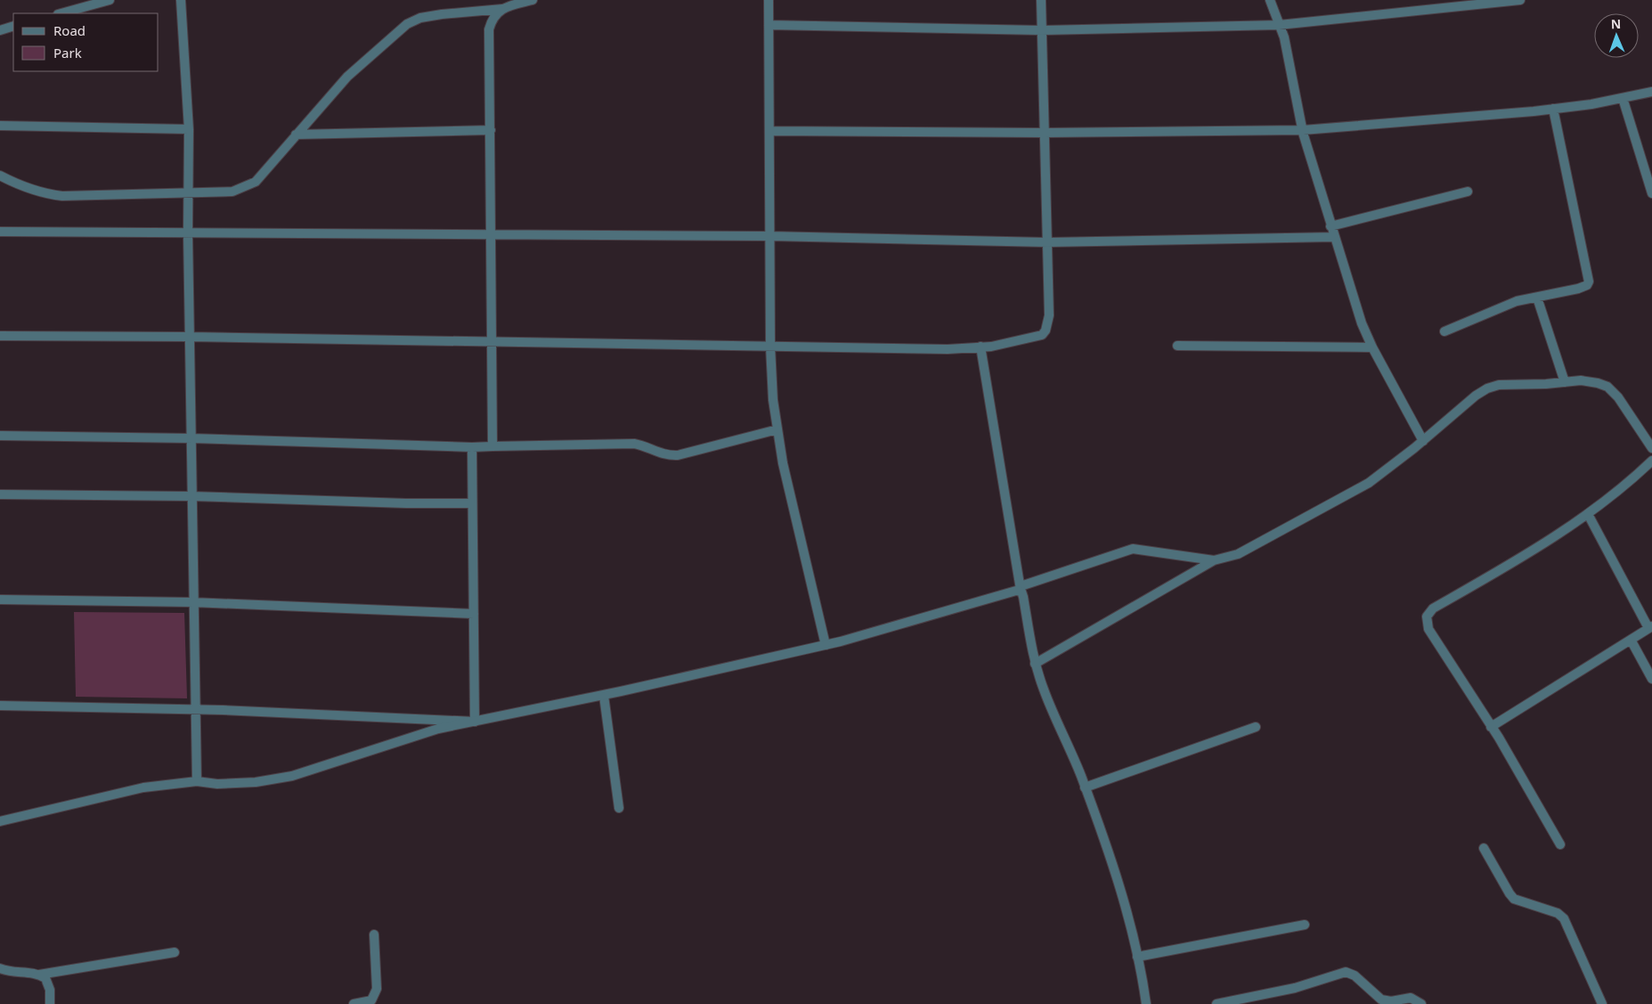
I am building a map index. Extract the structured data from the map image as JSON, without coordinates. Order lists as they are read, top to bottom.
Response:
{
  "legend": ["Road", "Park"],
  "north": "top"
}
